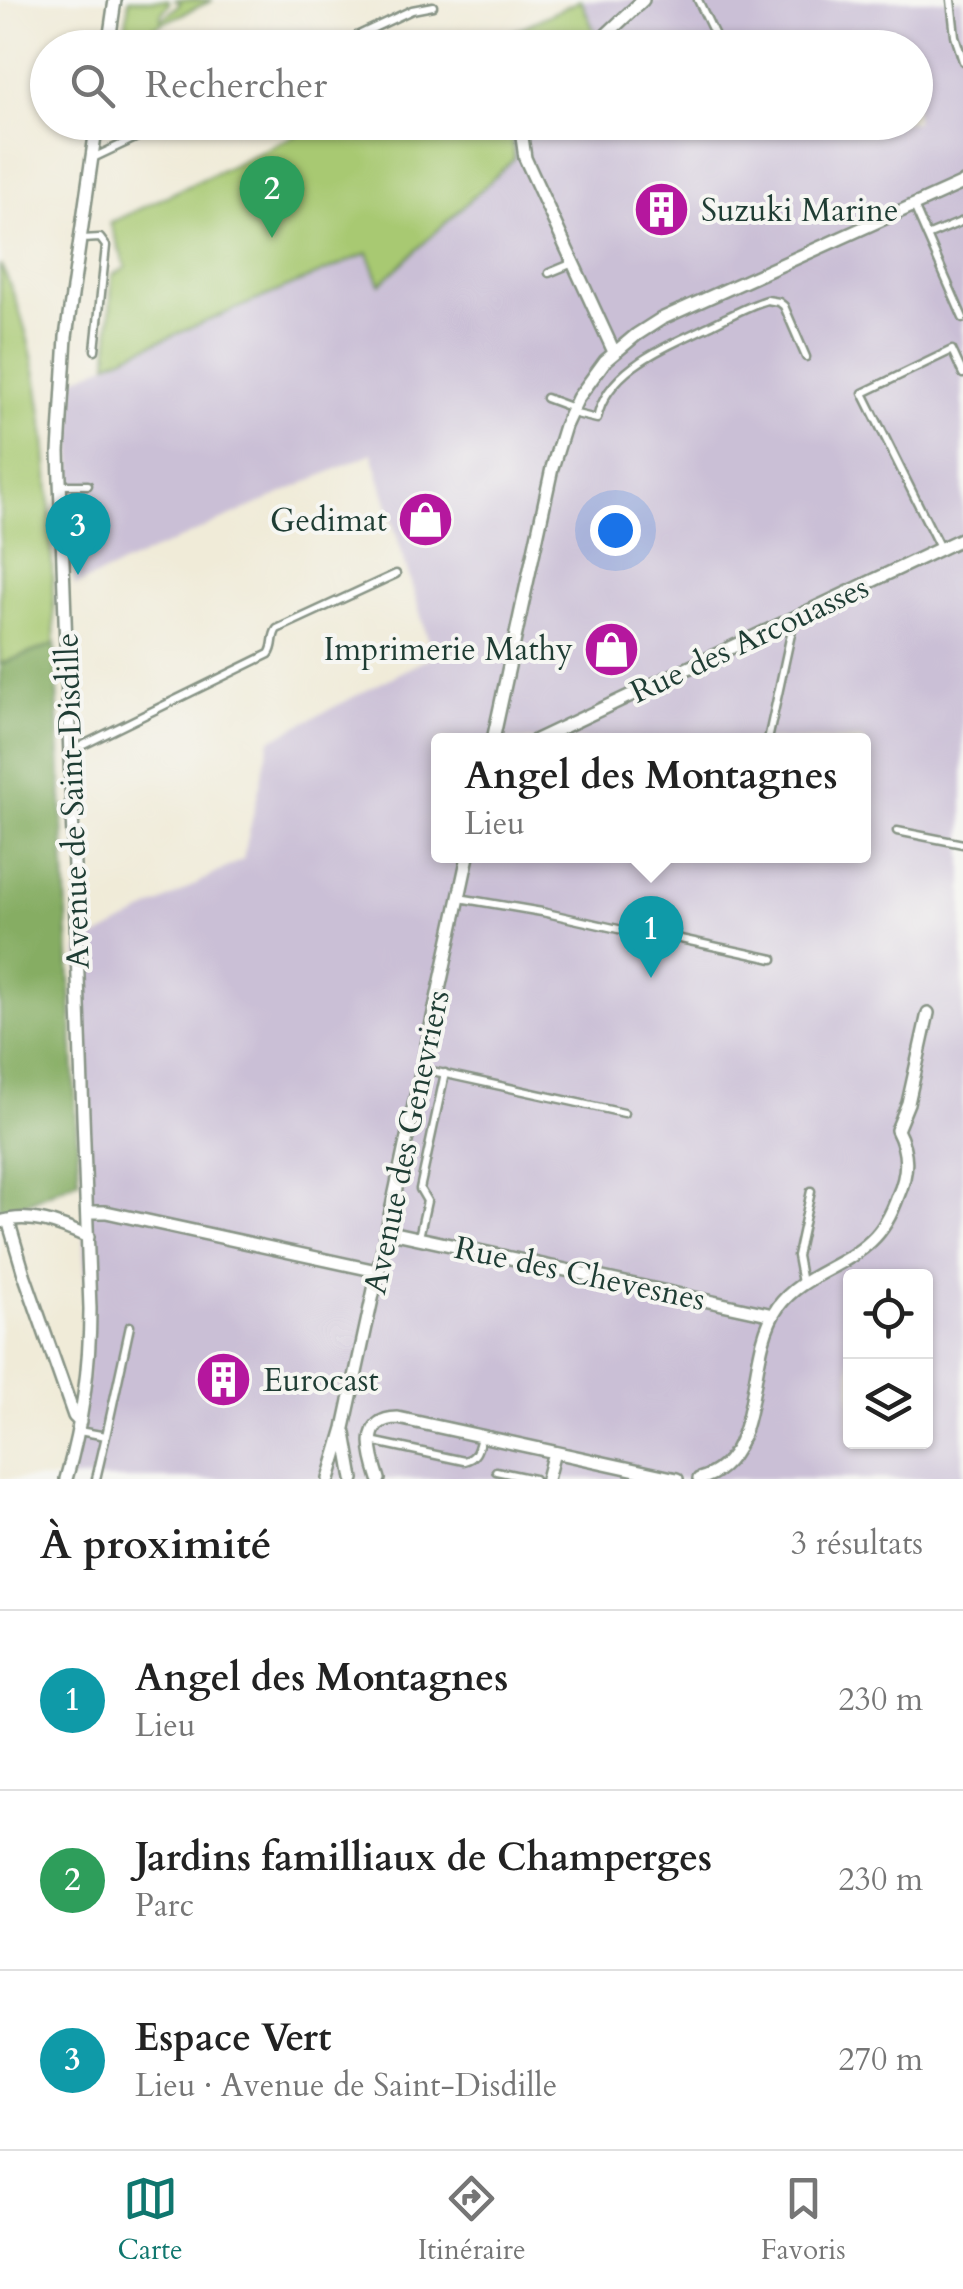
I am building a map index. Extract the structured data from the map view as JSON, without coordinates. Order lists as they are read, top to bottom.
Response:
{
  "streets": {
    "street": [
      "Rue des Arcouasses",
      "Avenue de Saint-Disdille",
      "Avenue des Genevriers",
      "Rue des Chevesnes"
    ]
  },
  "crossings": [
    ["Avenue des Genevriers", "Rue des Chevesnes"]
  ],
  "places": {
    "building": ["Suzuki Marine", "Eurocast"],
    "shop": ["Gedimat", "Imprimerie Mathy"]
  },
  "page": {
    "search": "Rechercher",
    "pins": ["2", "3", "1"],
    "popup": ["Angel des Montagnes", "Lieu"],
    "heading": ["À proximité", "3 résultats"],
    "list": [
      {
        "mark": "1",
        "name": "Angel des Montagnes",
        "note": "Lieu",
        "value": "230 m"
      },
      {
        "mark": "2",
        "name": "Jardins familliaux de Champerges",
        "note": "Parc",
        "value": "230 m"
      },
      {
        "mark": "3",
        "name": "Espace Vert",
        "note": "Lieu · Avenue de Saint-Disdille",
        "value": "270 m"
      }
    ],
    "nav": ["Carte", "Itinéraire", "Favoris"]
  }
}
